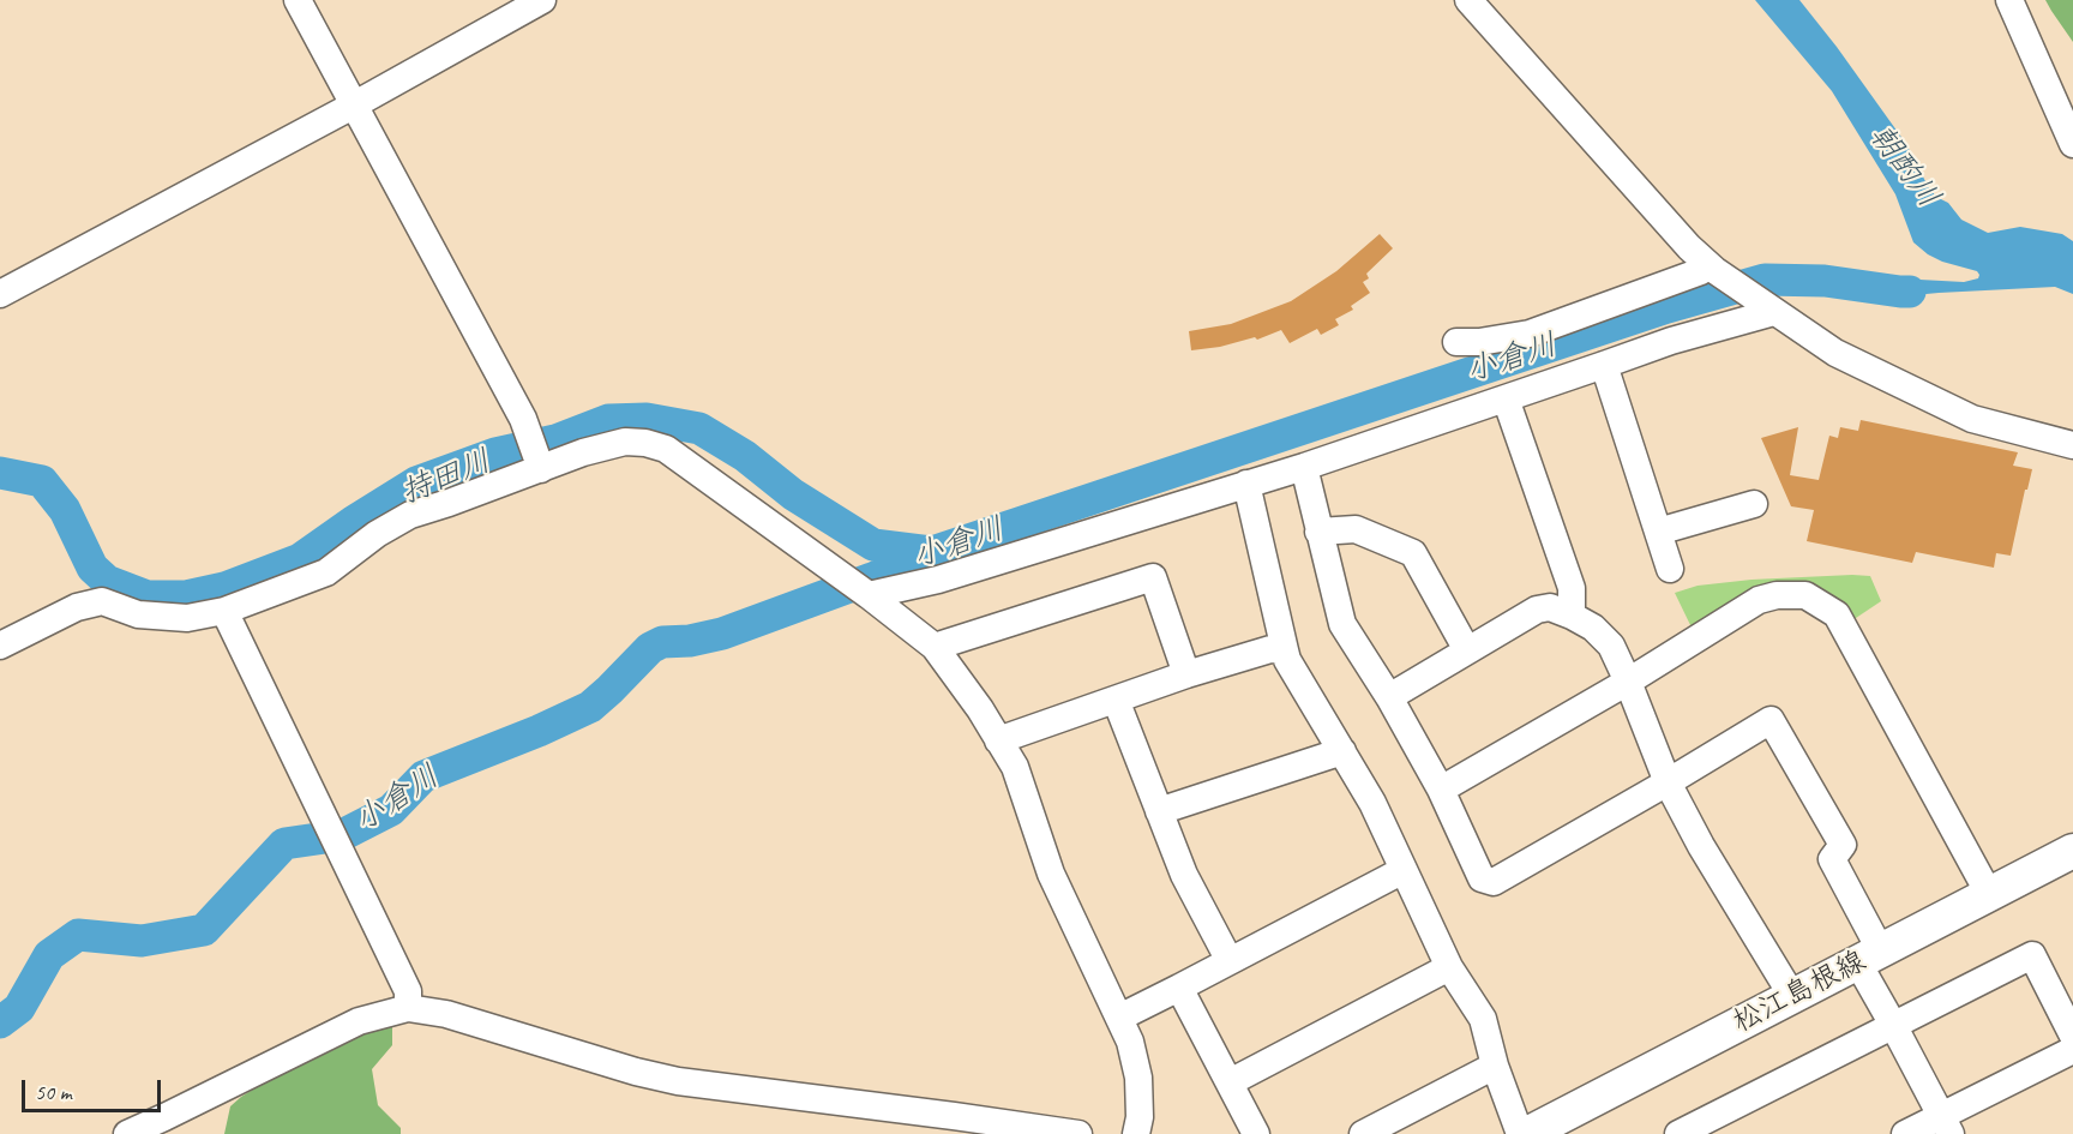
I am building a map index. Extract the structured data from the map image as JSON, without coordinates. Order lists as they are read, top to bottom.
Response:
{
  "streets": {
    "main road": ["松江島根線"]
  },
  "water": ["朝酌川", "小倉川", "持田川"],
  "scale_bar": "50 m"
}
